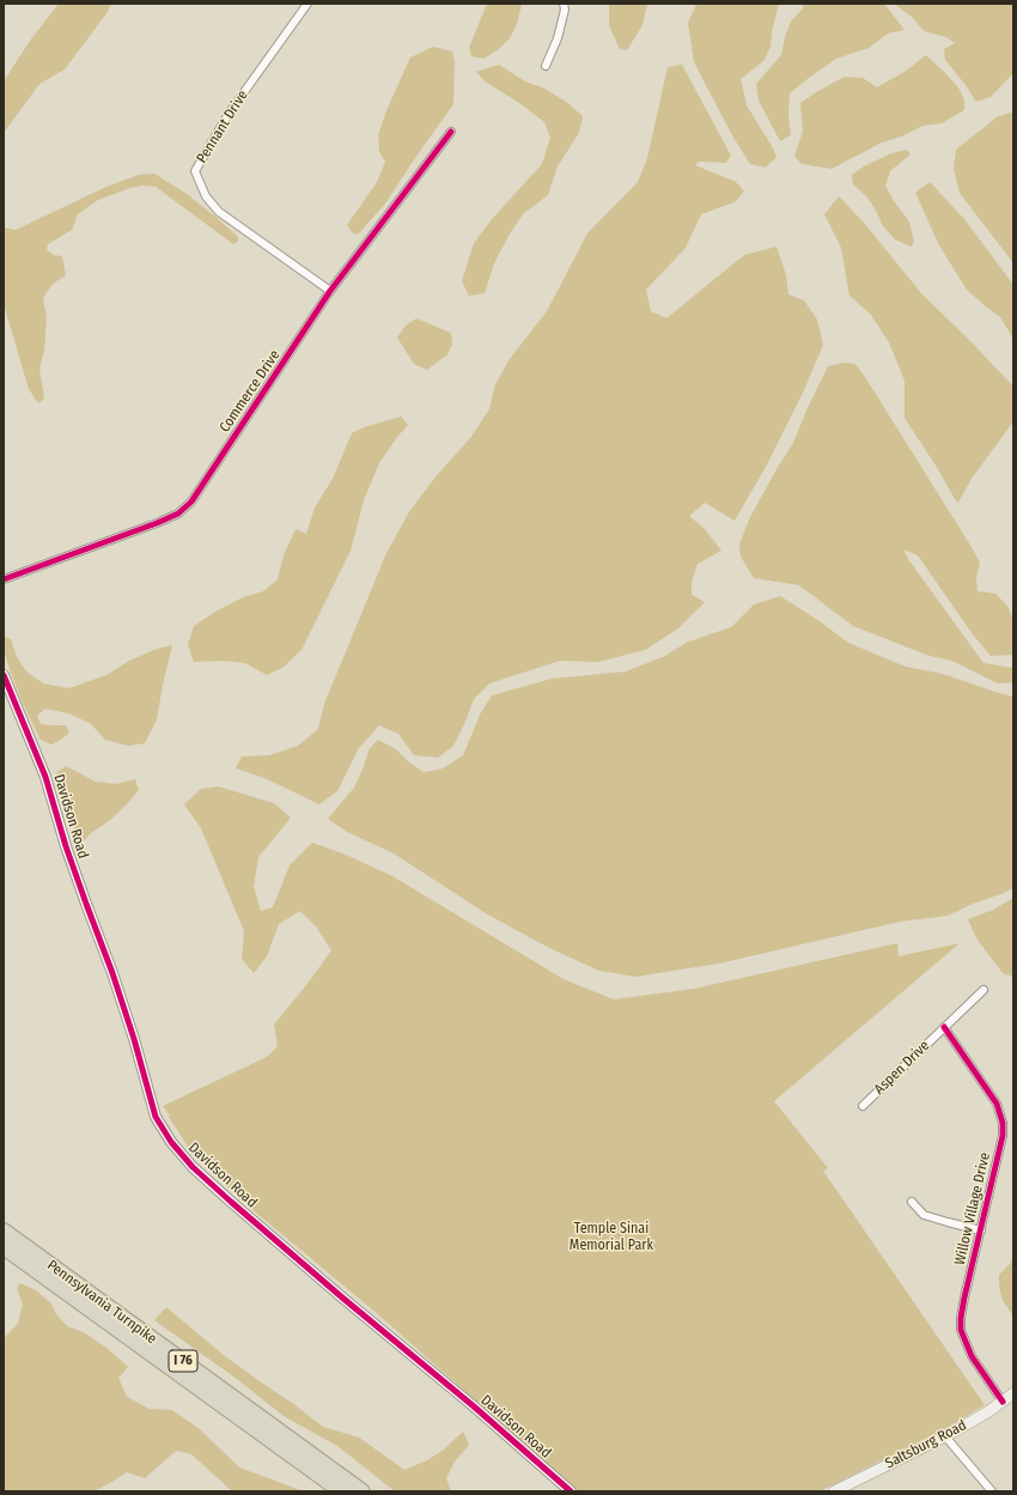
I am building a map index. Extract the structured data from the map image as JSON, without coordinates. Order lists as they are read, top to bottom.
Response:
{
  "streets": {
    "highway": ["Pennsylvania Turnpike", "I 76"],
    "main road": ["Saltsburg Road"],
    "street": [
      "Pennant Drive",
      "Commerce Drive",
      "Davidson Road",
      "Aspen Drive",
      "Willow Village Drive"
    ]
  },
  "crossings": [
    ["Pennant Drive", "Commerce Drive"],
    ["Aspen Drive", "Willow Village Drive"],
    ["Willow Village Drive", "Saltsburg Road"]
  ],
  "parks": ["Temple Sinai Memorial Park"]
}
